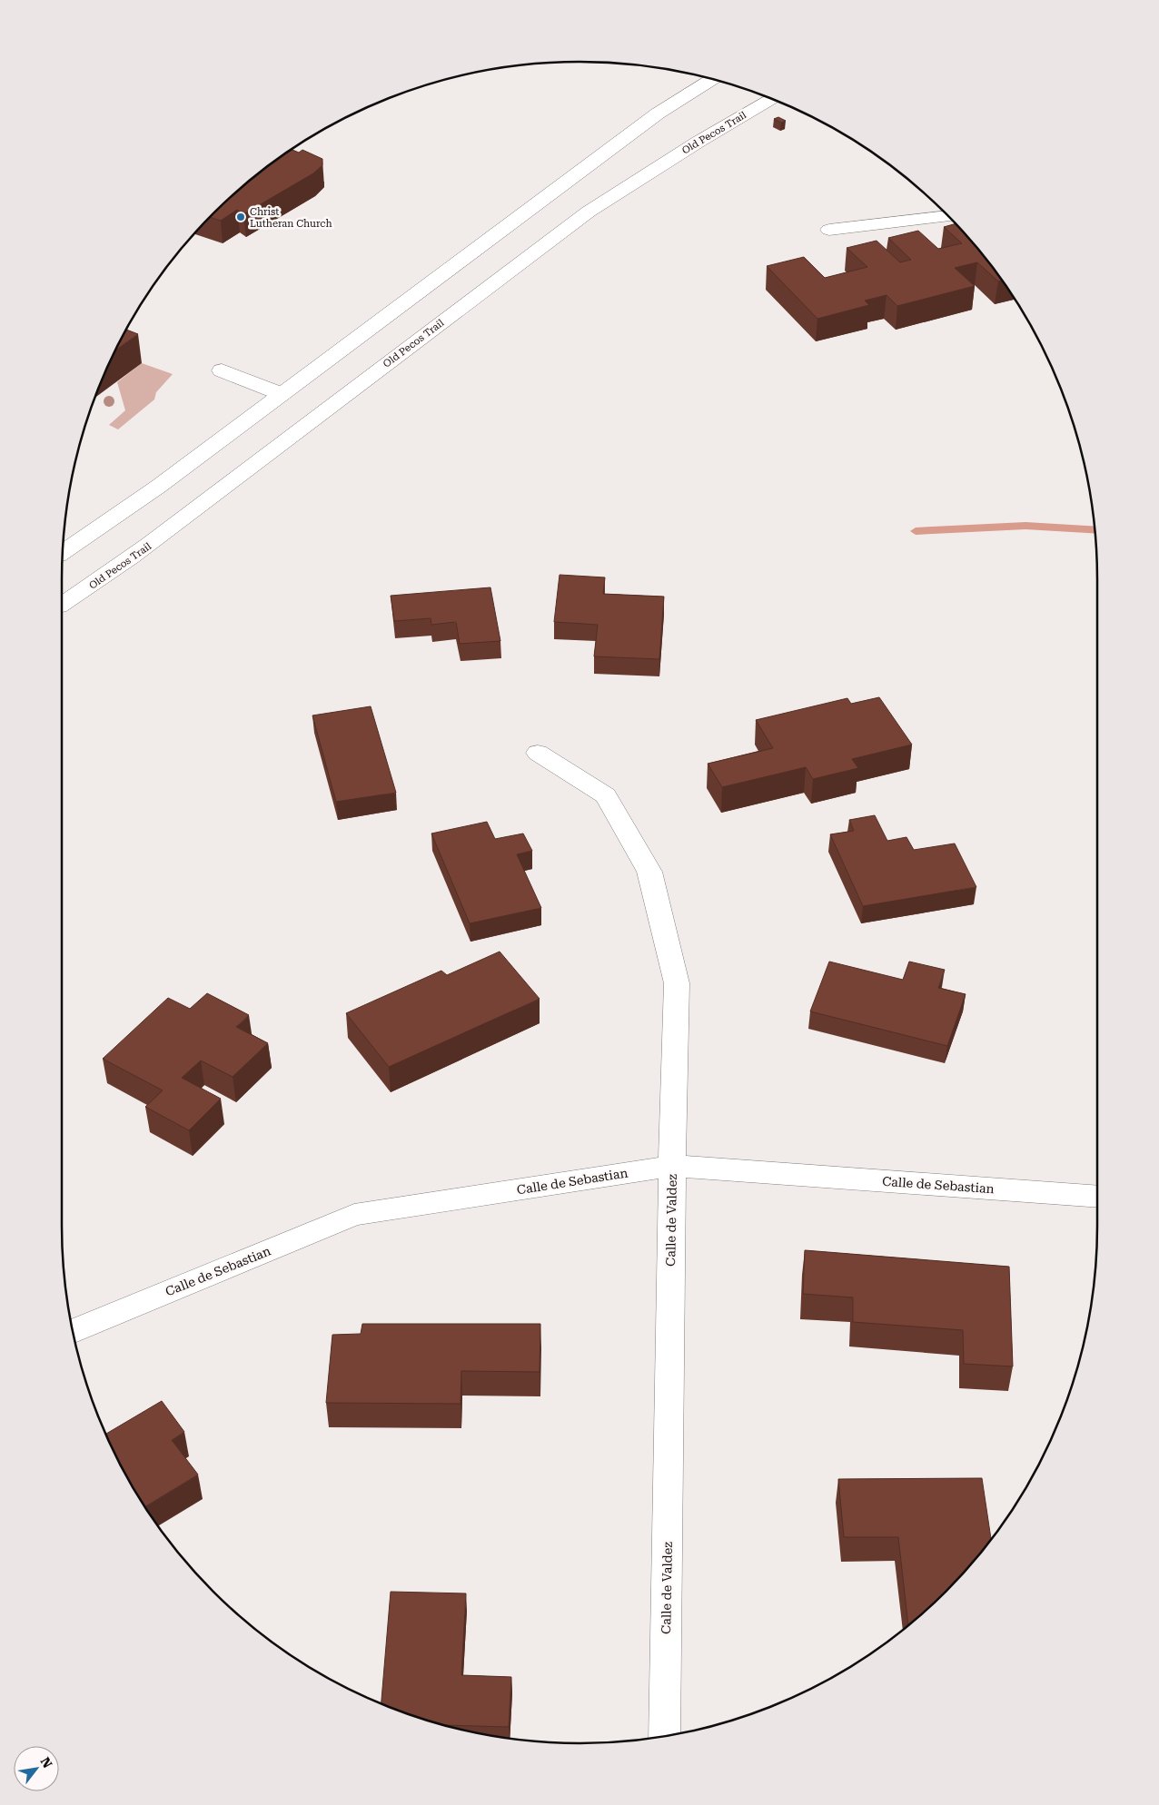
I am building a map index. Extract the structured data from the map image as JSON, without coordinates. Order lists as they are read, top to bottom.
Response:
{
  "streets": {
    "main road": ["Old Pecos Trail", "Calle de Sebastian", "Calle de Valdez"]
  },
  "crossings": [
    ["Calle de Sebastian", "Calle de Valdez"]
  ],
  "places": ["Christ Lutheran Church"],
  "north": "top right"
}
